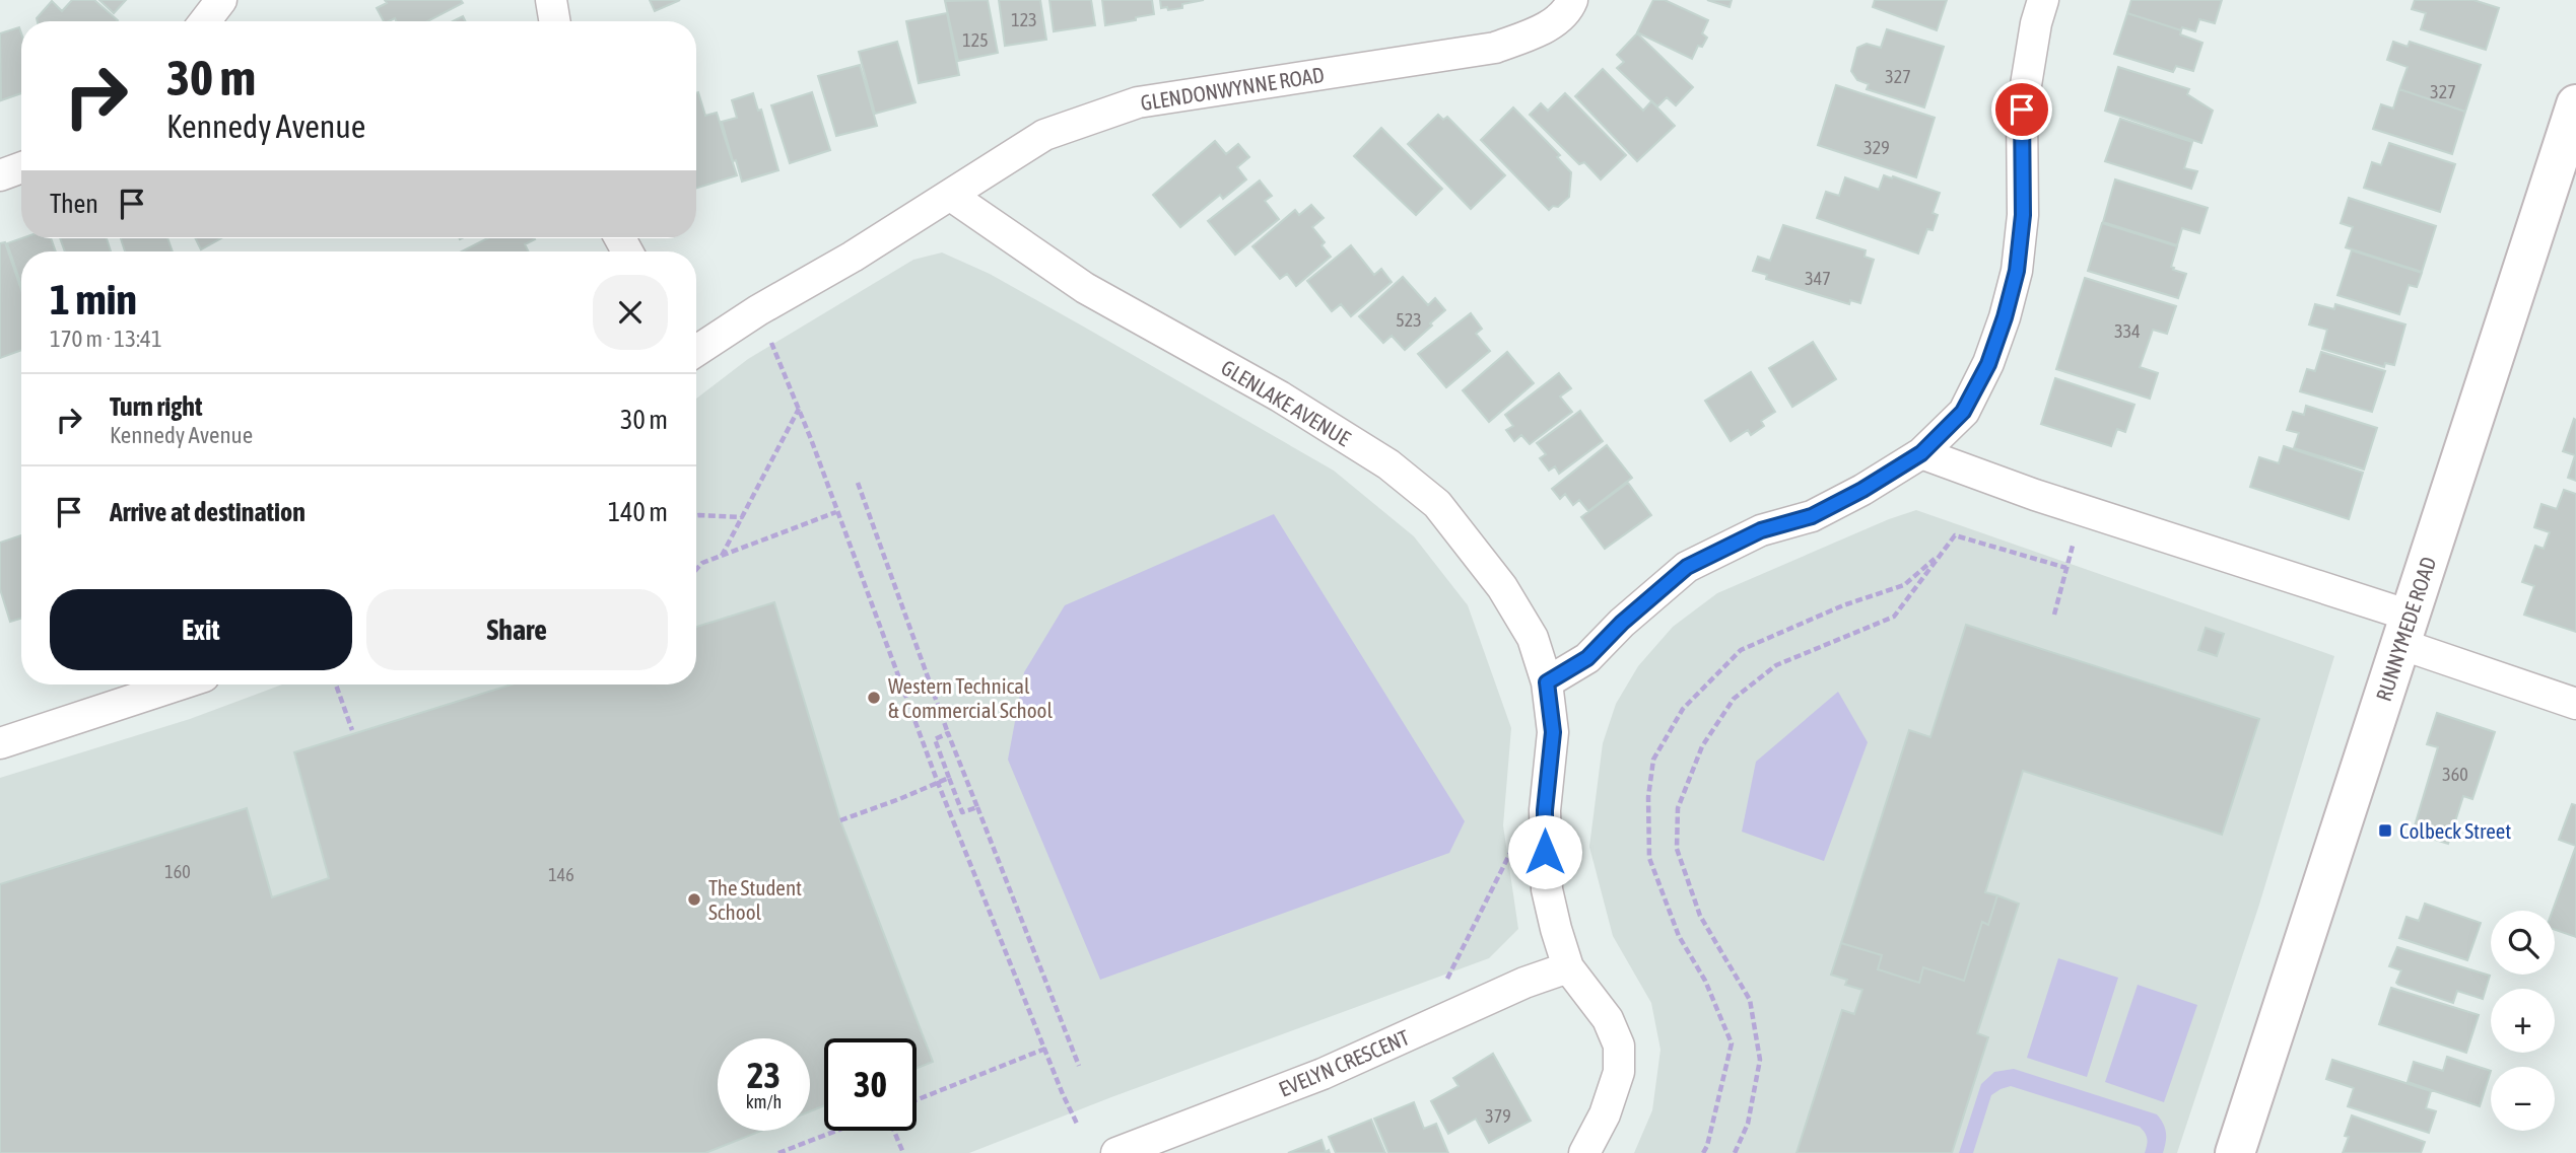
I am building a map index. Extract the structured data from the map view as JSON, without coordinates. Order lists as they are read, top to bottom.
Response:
{
  "streets": {
    "street": [
      "GLENDONWYNNE ROAD",
      "GLENLAKE AVENUE",
      "RUNNYMEDE ROAD",
      "EVELYN CRESCENT"
    ]
  },
  "crossings": [
    ["GLENDONWYNNE ROAD", "GLENLAKE AVENUE"],
    ["GLENLAKE AVENUE", "EVELYN CRESCENT"]
  ],
  "places": {
    "other": ["Western Technical & Commercial School", "The Student School"],
    "transit": ["Colbeck Street"]
  },
  "house_numbers": [
    "123",
    "125",
    "327",
    "327",
    "329",
    "347",
    "523",
    "334",
    "360",
    "160",
    "146",
    "379"
  ],
  "page": {
    "turn": ["30 m", "Kennedy Avenue"],
    "then": "Then",
    "heading": ["1 min", "170 m · 13:41"],
    "list": [
      {
        "name": "Turn right",
        "note": "Kennedy Avenue",
        "value": "30 m"
      },
      {
        "name": "Arrive at destination",
        "value": "140 m"
      }
    ],
    "buttons": ["Exit", "Share"],
    "map_buttons": ["+", "−"],
    "speed": "23 km/h",
    "limit": "30"
  }
}
